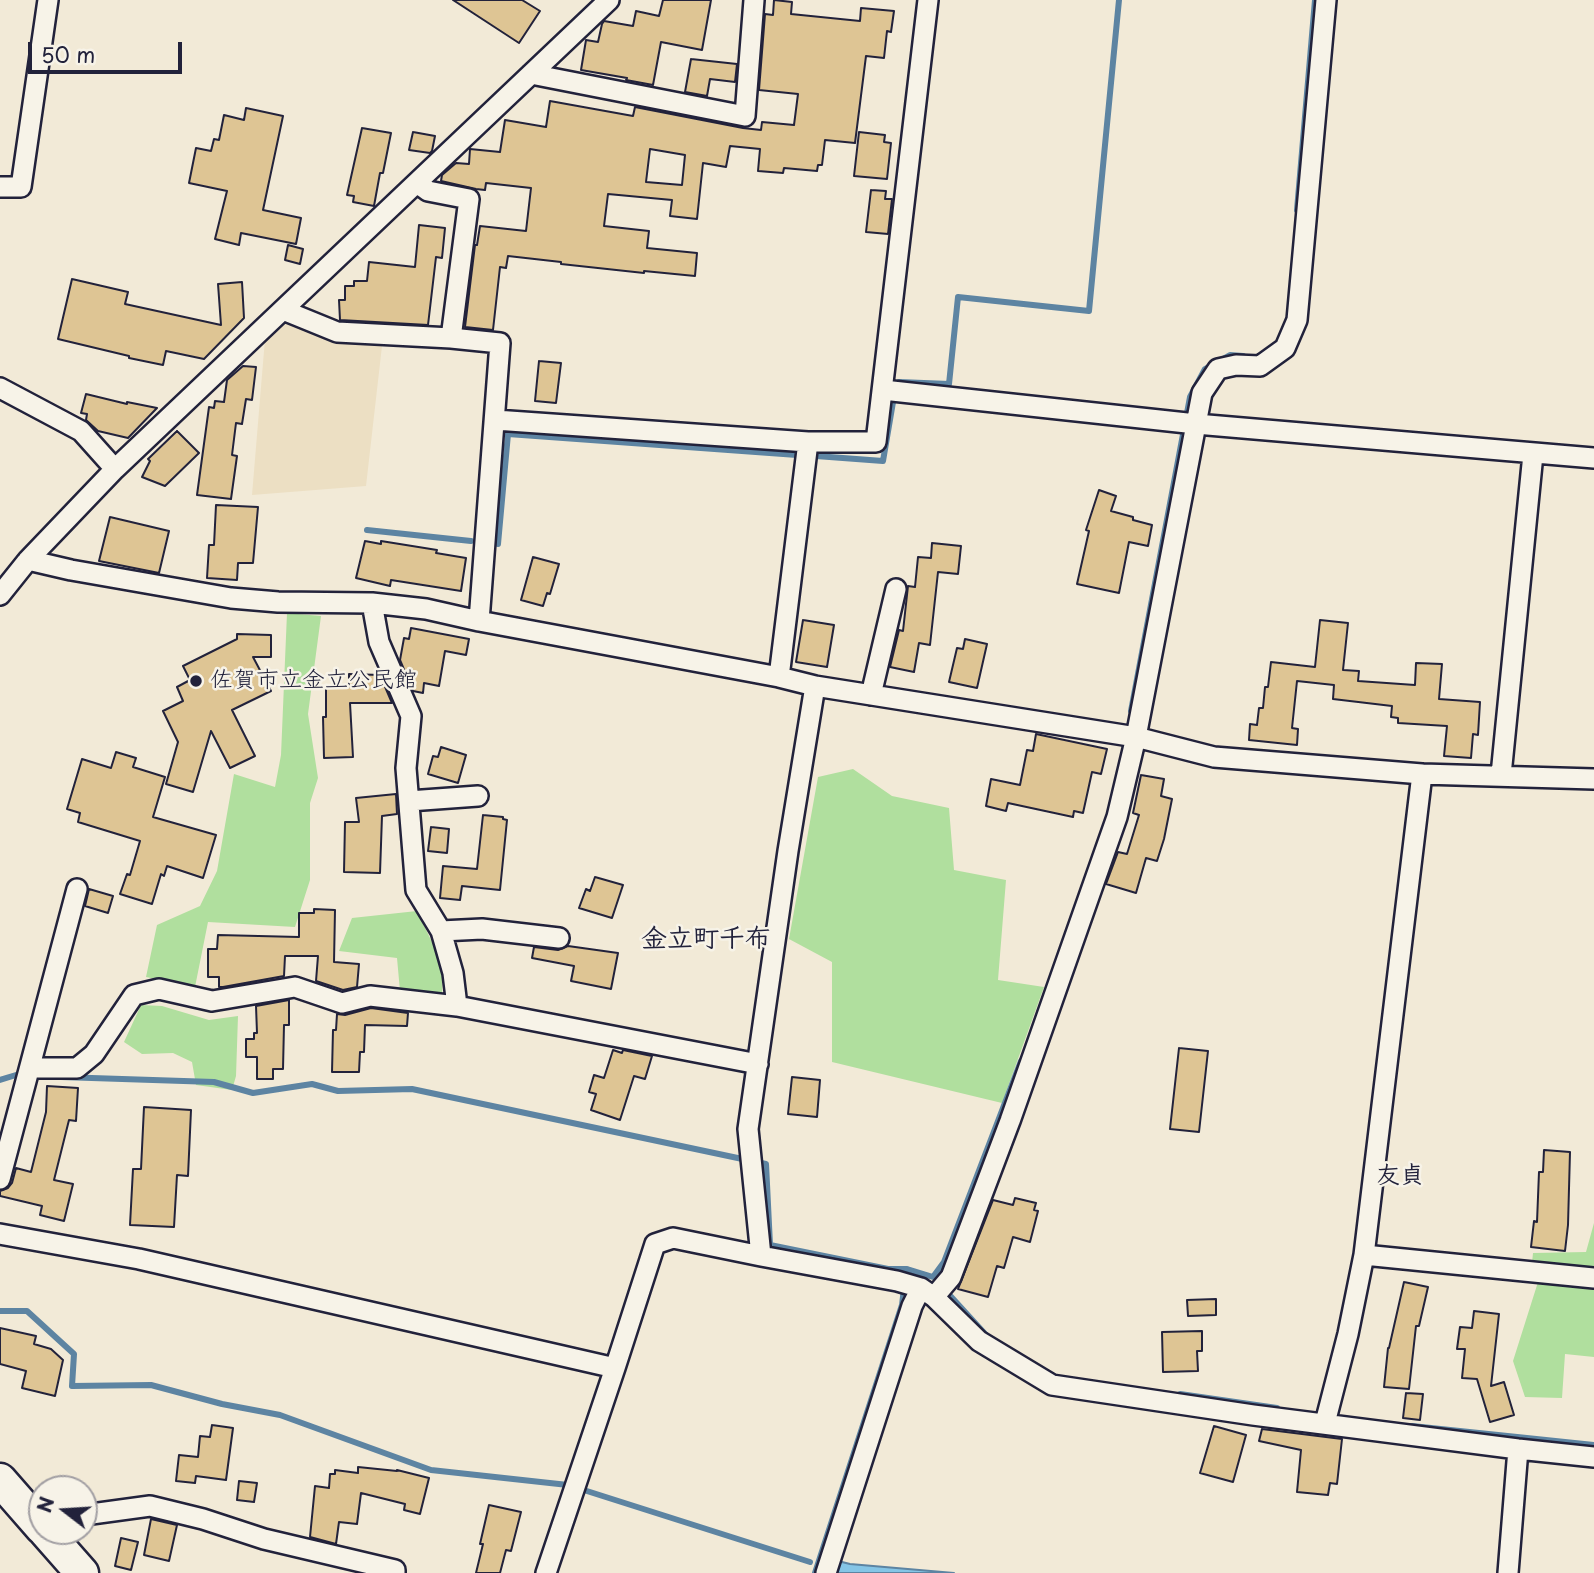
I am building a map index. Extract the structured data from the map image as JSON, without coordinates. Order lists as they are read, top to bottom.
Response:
{
  "districts": ["金立町千布", "友貞"],
  "places": ["佐賀市立金立公民館"],
  "scale_bar": "50 m",
  "north": "left"
}
